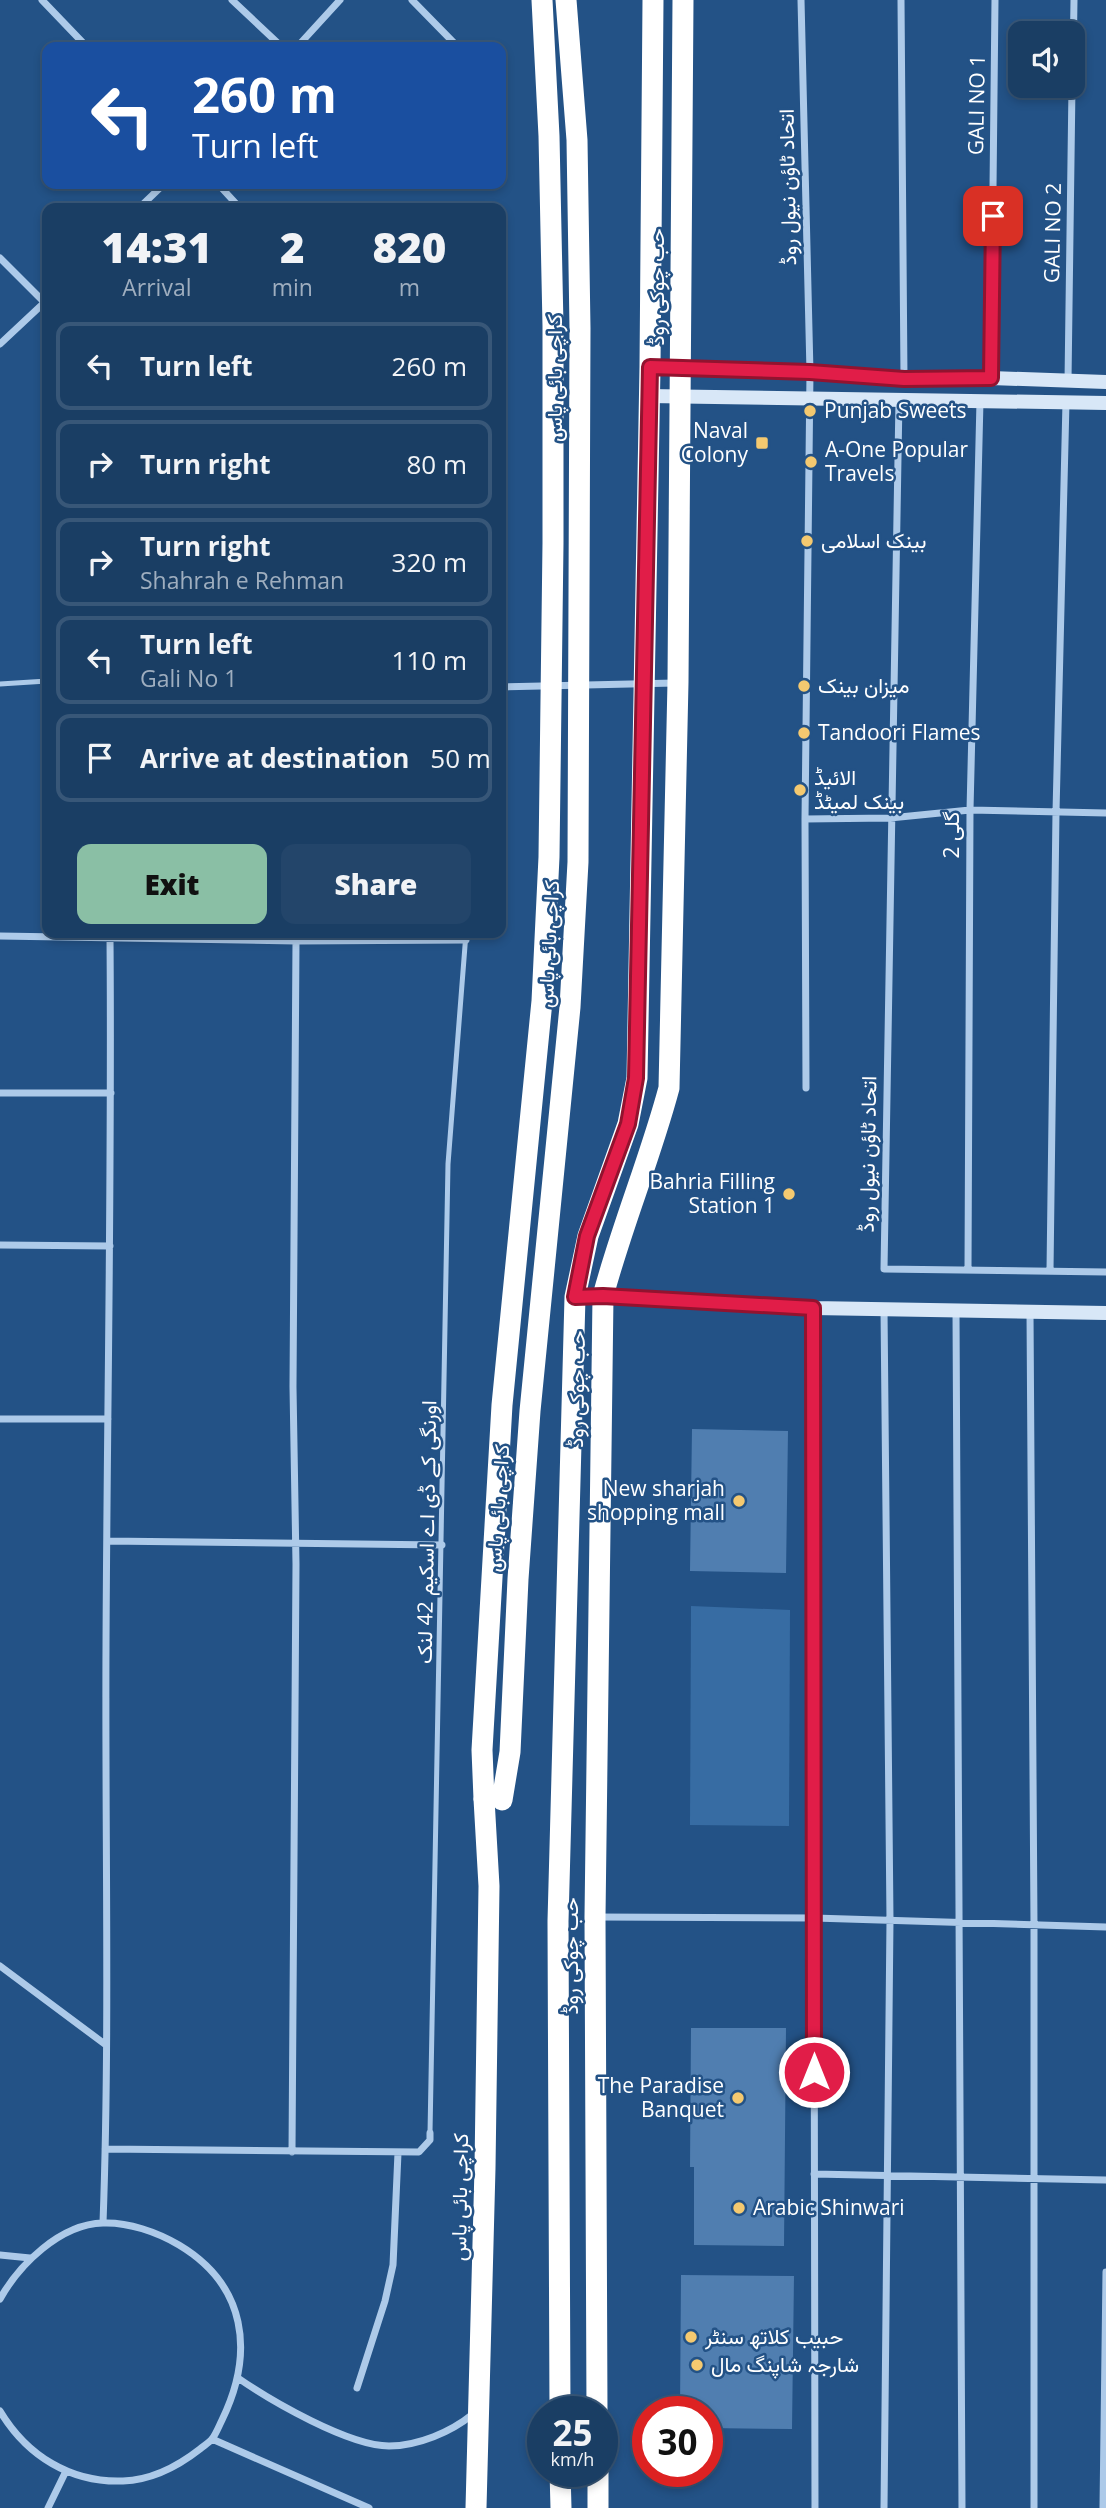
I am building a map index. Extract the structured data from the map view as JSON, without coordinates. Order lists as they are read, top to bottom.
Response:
{
  "streets": {
    "highway": ["حب چوکی روڈ", "کراچی بائی پاس"],
    "street": [
      "GALI NO 1",
      "اتحاد ٹاؤن نیول روڈ",
      "GALI NO 2",
      "گلی 2"
    ],
    "lane": ["اورنگی کے ڈی اے اسکیم 42 لنک"]
  },
  "crossings": [
    ["اتحاد ٹاؤن نیول روڈ", "گلی 2"]
  ],
  "places": {
    "other": [
      "Punjab Sweets",
      "A-One Popular Travels",
      "بینک اسلامی",
      "میزان بینک",
      "Tandoori Flames",
      "الائیڈ بینک لمیٹڈ",
      "Bahria Filling Station 1",
      "New sharjah shopping mall",
      "The Paradise Banquet",
      "Arabic Shinwari",
      "حبیب کلاتھ سنٹر",
      "شارجہ شاپنگ مال"
    ],
    "transit": ["Naval Colony"]
  },
  "page": {
    "turn": ["260 m", "Turn left"],
    "eta": [
      "14:31",
      "Arrival",
      "2",
      "min",
      "820",
      "m"
    ],
    "list": [
      {
        "name": "Turn left",
        "value": "260 m"
      },
      {
        "name": "Turn right",
        "value": "80 m"
      },
      {
        "name": "Turn right",
        "note": "Shahrah e Rehman",
        "value": "320 m"
      },
      {
        "name": "Turn left",
        "note": "Gali No 1",
        "value": "110 m"
      },
      {
        "name": "Arrive at destination",
        "value": "50 m"
      }
    ],
    "buttons": ["Exit", "Share"],
    "speed": "25 km/h",
    "limit": "30"
  }
}
